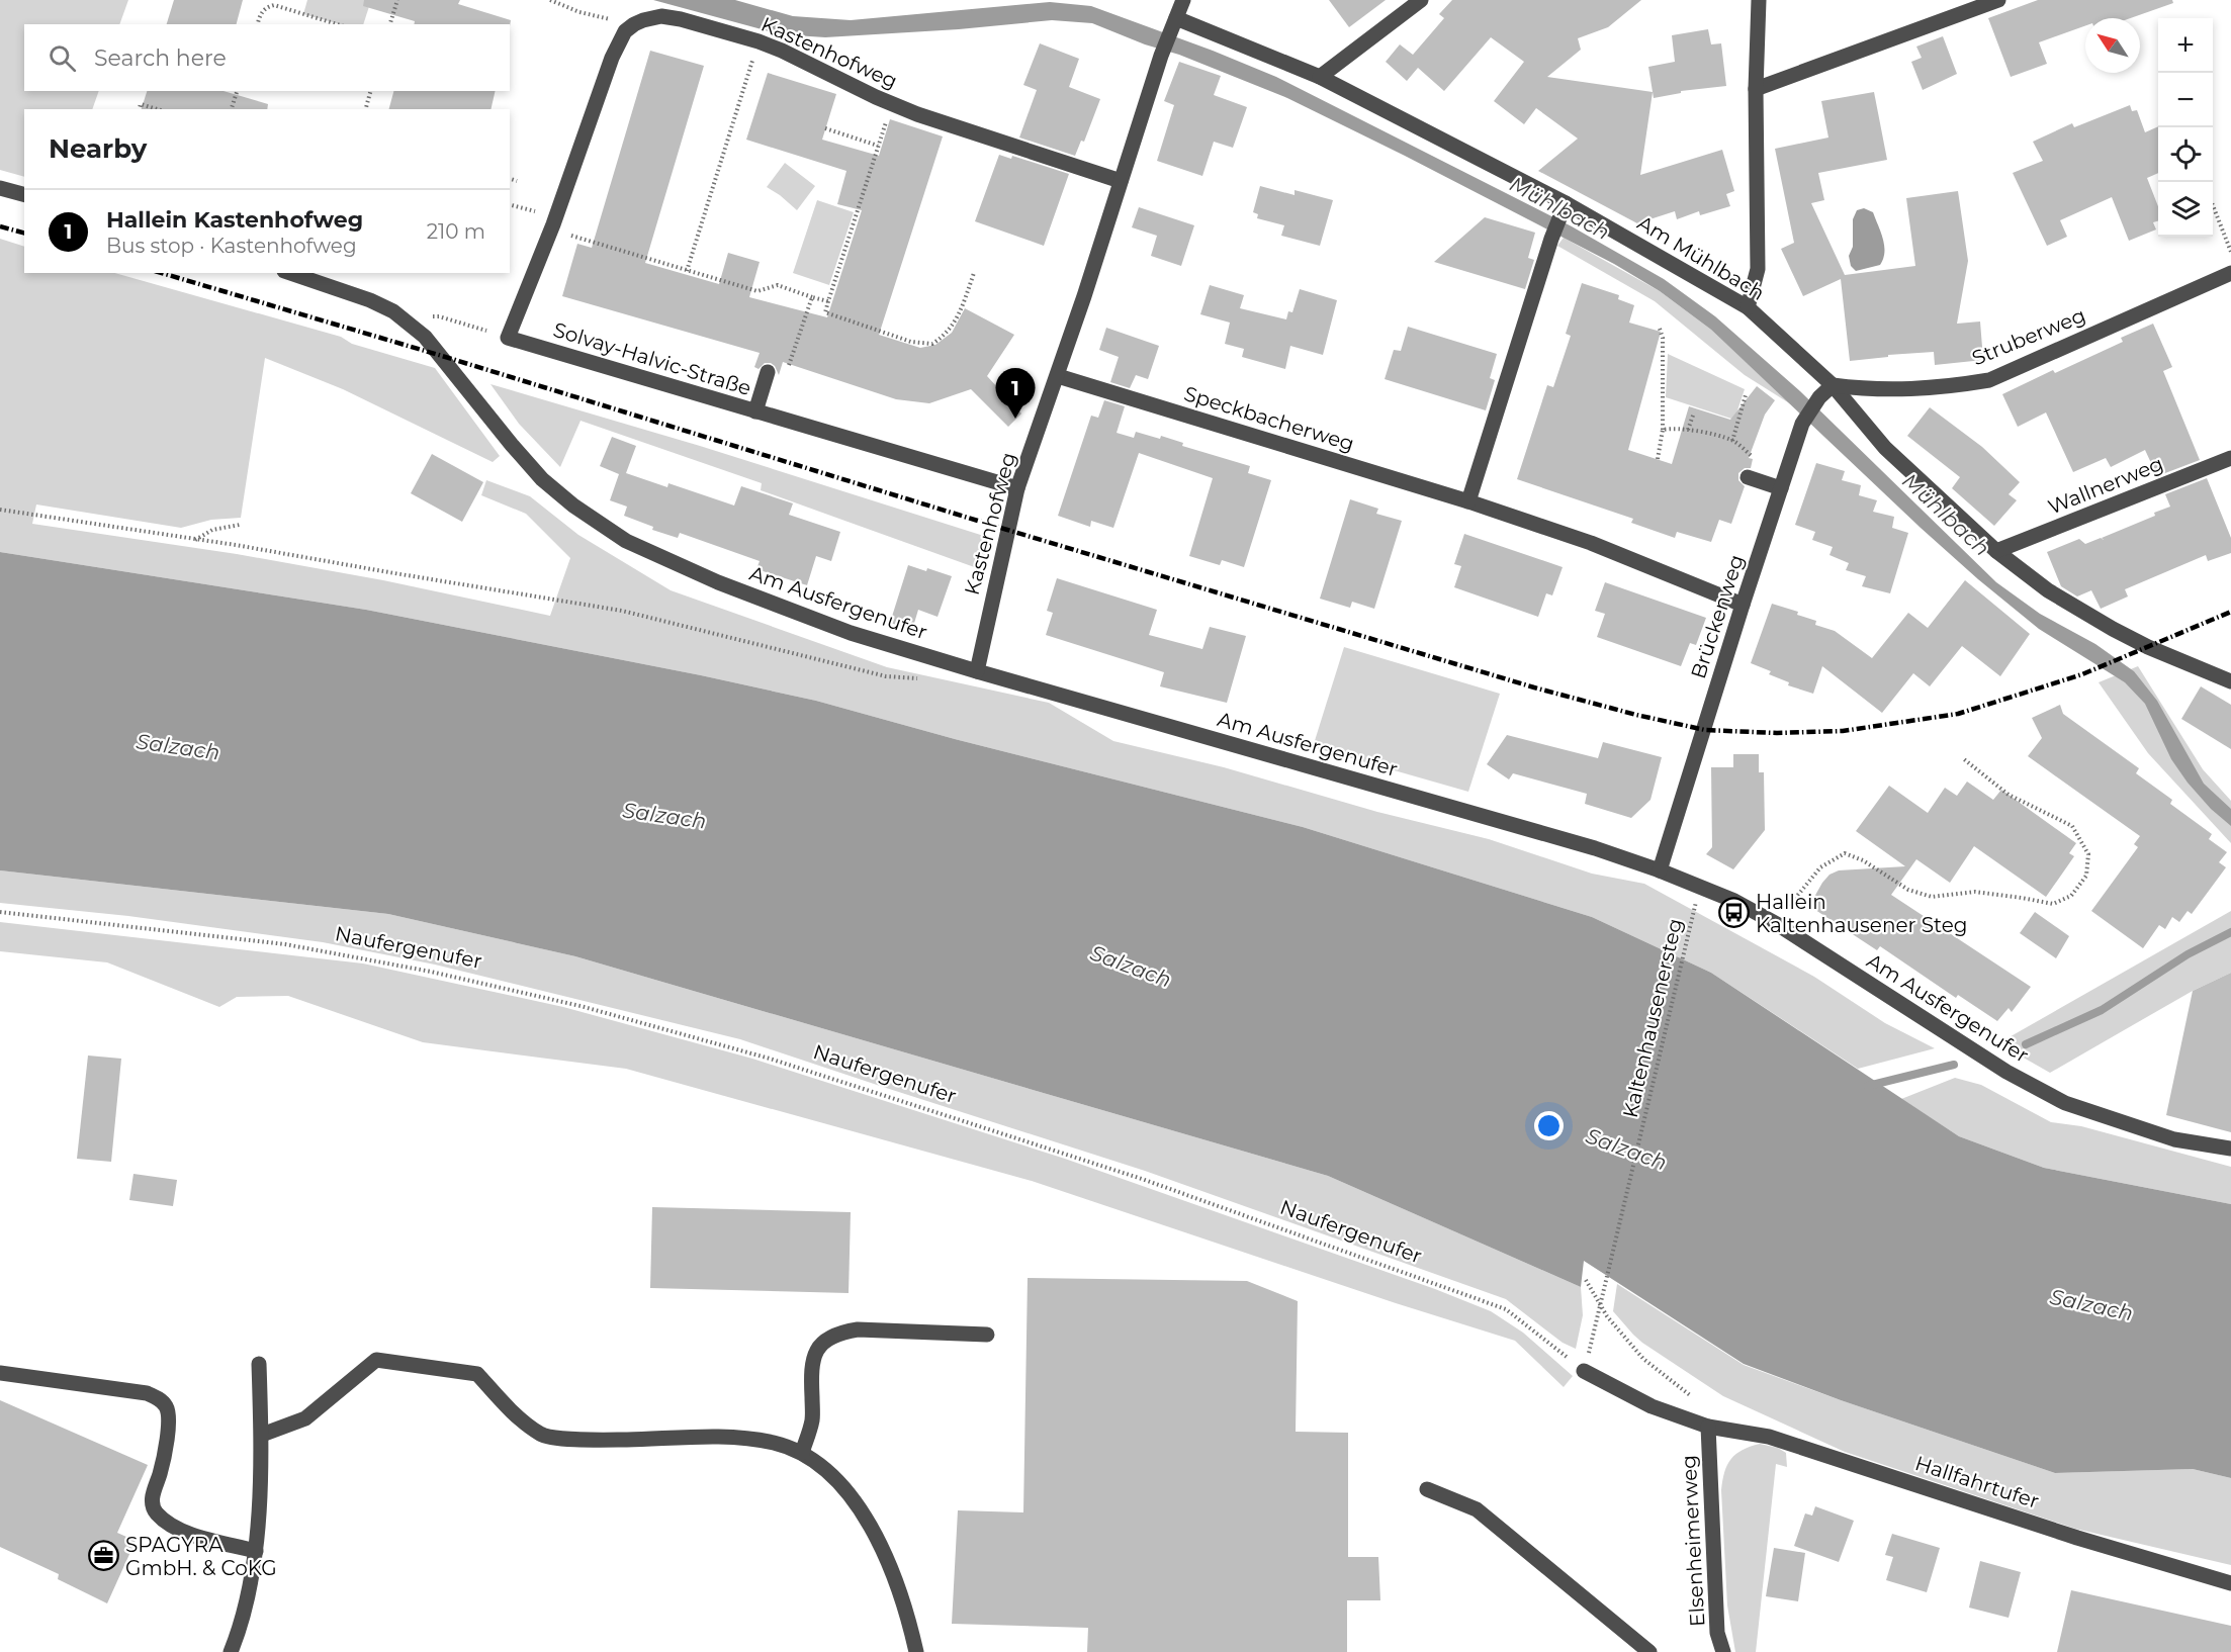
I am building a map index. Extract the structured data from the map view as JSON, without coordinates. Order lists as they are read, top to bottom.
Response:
{
  "streets": {
    "street": [
      "Kastenhofweg",
      "Am Mühlbach",
      "Struberweg",
      "Solvay-Halvic-Straße",
      "Speckbacherweg",
      "Wallnerweg",
      "Am Ausfergenufer",
      "Brückenweg",
      "Hallfahrtufer",
      "Elsenheimerweg"
    ],
    "path": ["Naufergenufer", "Kaltenhausenersteg"]
  },
  "crossings": [
    ["Kastenhofweg", "Am Mühlbach"],
    ["Kastenhofweg", "Solvay-Halvic-Straße"],
    ["Kastenhofweg", "Speckbacherweg"],
    ["Kastenhofweg", "Am Ausfergenufer"],
    ["Am Mühlbach", "Struberweg"],
    ["Am Mühlbach", "Wallnerweg"],
    ["Am Mühlbach", "Brückenweg"],
    ["Struberweg", "Brückenweg"],
    ["Speckbacherweg", "Brückenweg"],
    ["Am Ausfergenufer", "Brückenweg"],
    ["Hallfahrtufer", "Elsenheimerweg"]
  ],
  "water": ["Mühlbach", "Salzach"],
  "places": {
    "bus stop": ["Hallein Kaltenhausener Steg"],
    "office": ["SPAGYRA GmbH. & CoKG"]
  },
  "north": "top left",
  "page": {
    "map_buttons": ["+", "−"],
    "search": "Search here",
    "heading": "Nearby",
    "list": [
      {
        "mark": "1",
        "name": "Hallein Kastenhofweg",
        "note": "Bus stop · Kastenhofweg",
        "value": "210 m"
      }
    ],
    "pins": "1"
  }
}
